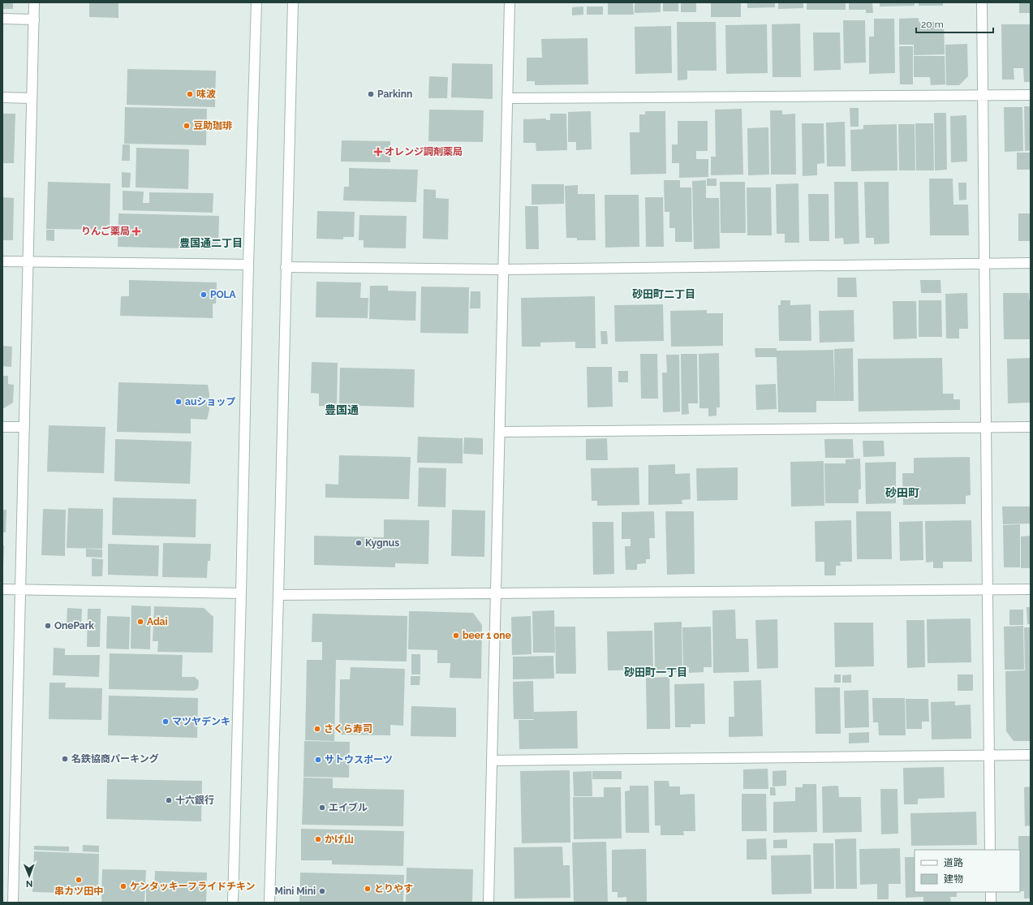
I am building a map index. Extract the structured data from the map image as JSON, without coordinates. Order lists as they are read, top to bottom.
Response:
{
  "districts": [
    "豊国通二丁目",
    "砂田町二丁目",
    "豊国通",
    "砂田町",
    "砂田町一丁目"
  ],
  "places": {
    "other": [
      "味波",
      "Parkinn",
      "豆助珈琲",
      "POLA",
      "auショップ",
      "Kygnus",
      "Adai",
      "OnePark",
      "beer 1 one",
      "マツヤデンキ",
      "さくら寿司",
      "名鉄協商パーキング",
      "サトウスポーツ",
      "十六銀行",
      "エイブル",
      "かげ山",
      "串カツ田中",
      "ケンタッキーフライドチキン",
      "とりやす",
      "Mini Mini"
    ],
    "health": ["オレンジ調剤薬局", "りんご薬局"]
  },
  "legend": ["道路", "建物"],
  "scale_bar": "20 m",
  "north": "bottom"
}
